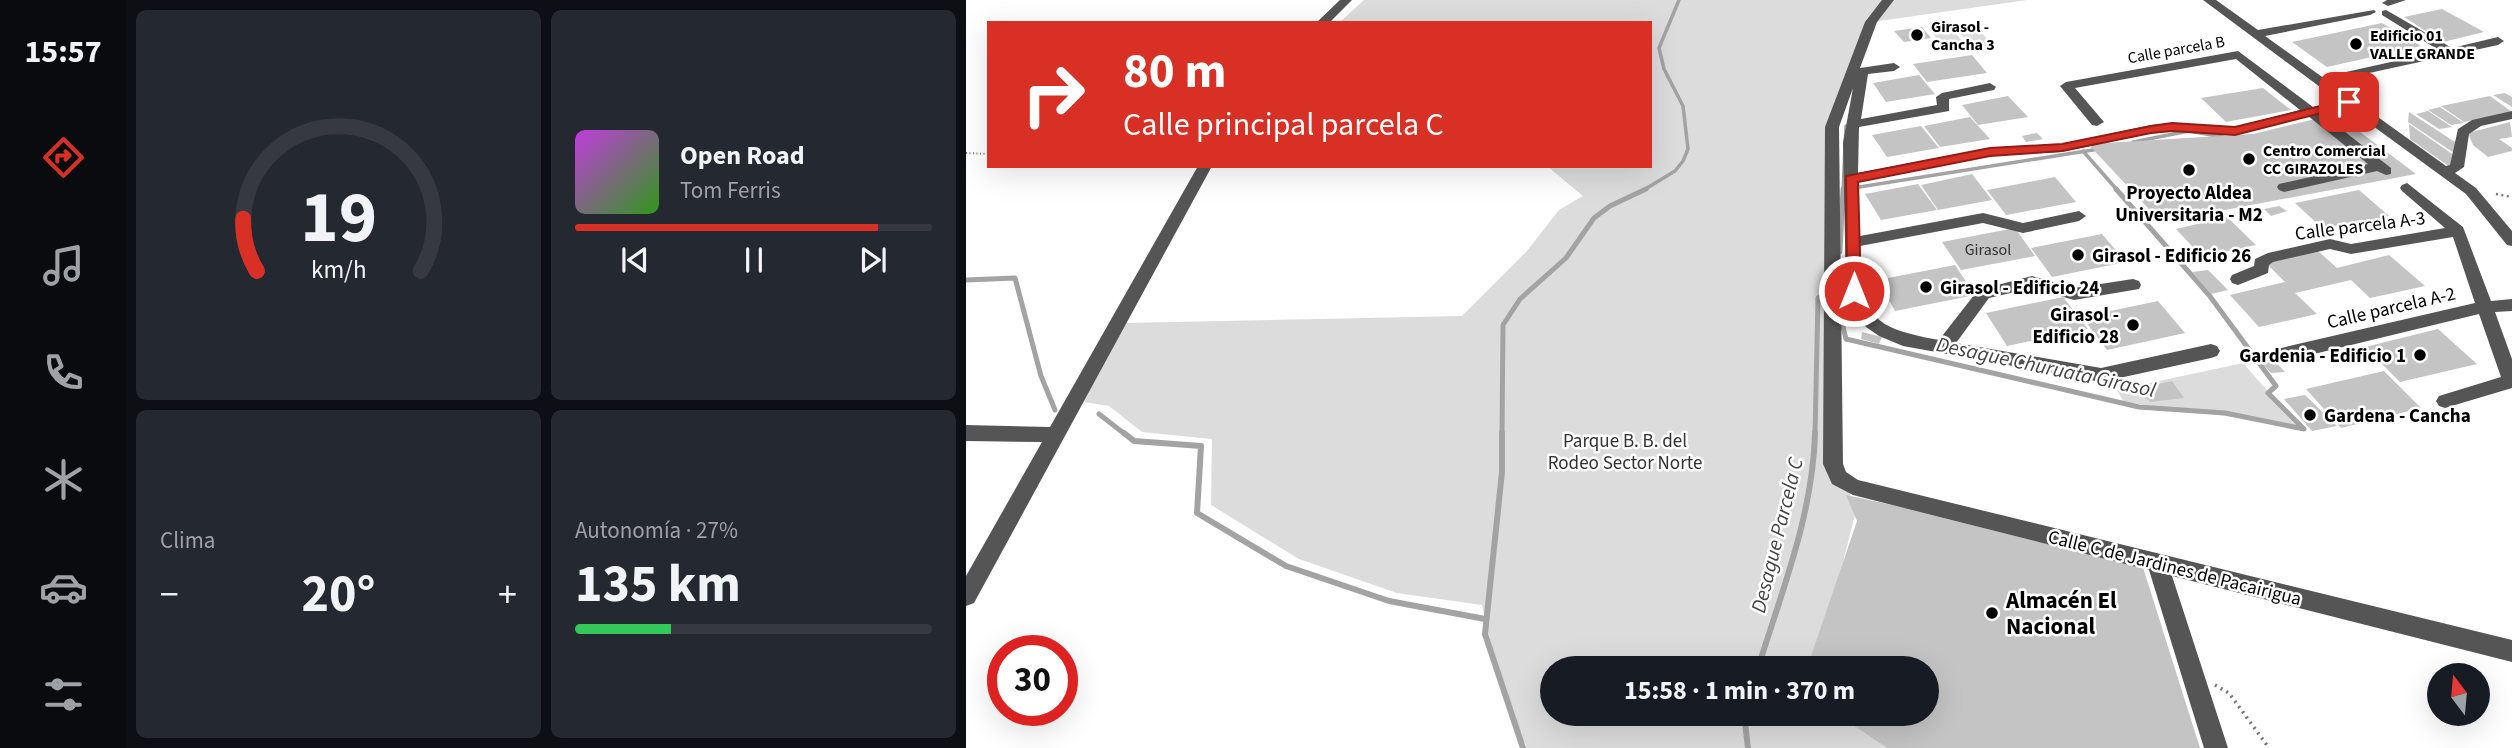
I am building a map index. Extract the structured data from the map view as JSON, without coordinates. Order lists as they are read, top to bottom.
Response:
{
  "streets": {
    "street": [
      "Calle parcela B",
      "Calle parcela A-3",
      "Calle parcela A-2",
      "Calle C de Jardines de Pacairigua"
    ]
  },
  "water": ["Desague Churuata Girasol", "Desague Parcela C"],
  "parks": ["Parque B. B. del Rodeo Sector Norte"],
  "places": [
    "Girasol - Cancha 3",
    "Edificio 01 VALLE GRANDE",
    "Centro Comercial CC GIRAZOLES",
    "Proyecto Aldea Universitaria - M2",
    "Girasol - Edificio 26",
    "Girasol - Edificio 24",
    "Girasol - Edificio 28",
    "Gardenia - Edificio 1",
    "Gardena - Cancha",
    "Almacén El Nacional"
  ],
  "house_numbers": ["Girasol"],
  "north": "top",
  "page": {
    "tabs": "15:57",
    "turn": ["80 m", "Calle principal parcela C"],
    "song": ["Open Road", "Tom Ferris"],
    "tile": [
      "Clima",
      ["Autonomía · 27%", "135 km"]
    ],
    "heat": ["−", "20°", "+"],
    "limit": "30",
    "trip": "15:58 · 1 min · 370 m",
    "gauge": ["19", "km/h"]
  }
}
